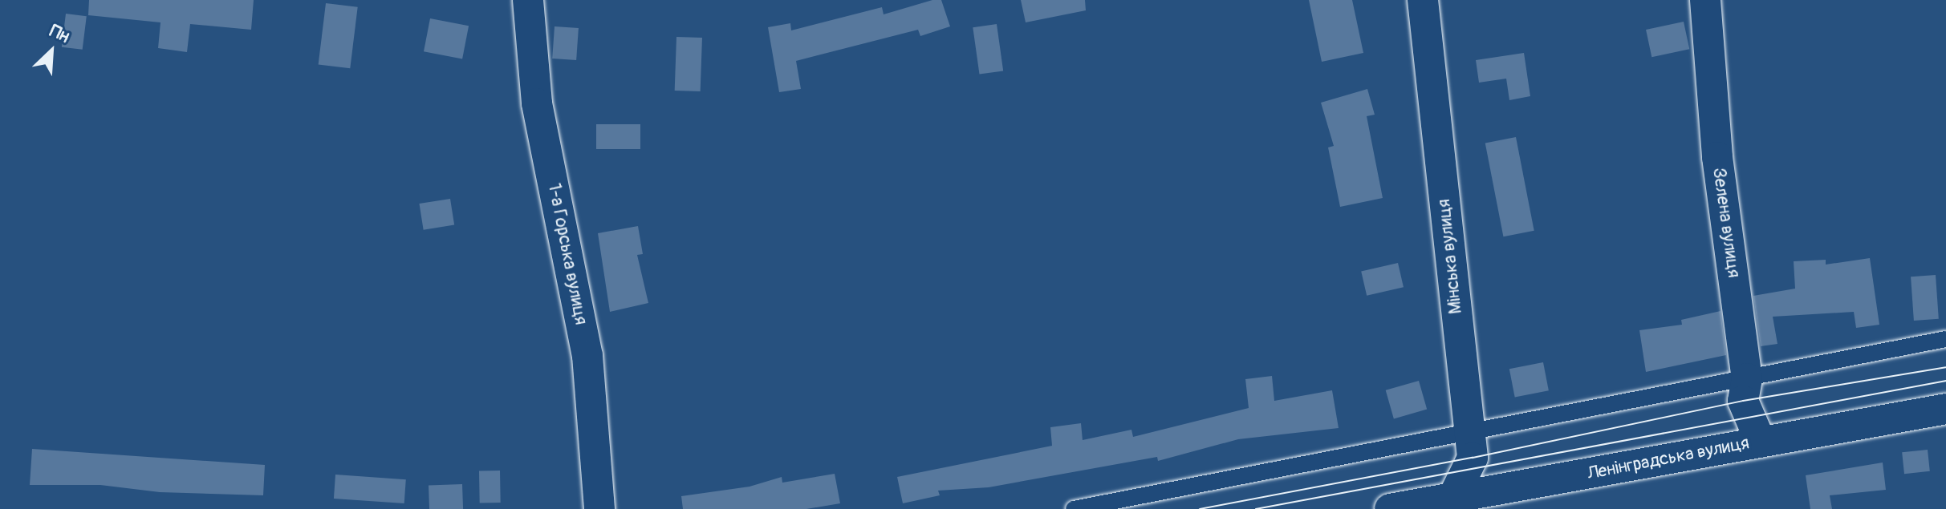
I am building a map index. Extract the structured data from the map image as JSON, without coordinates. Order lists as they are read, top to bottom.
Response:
{
  "streets": {
    "street": [
      "Зелена вулиця",
      "1-а Горська вулиця",
      "Мінська вулиця",
      "Ленінградська вулиця"
    ]
  },
  "crossings": [
    ["Зелена вулиця", "Ленінградська вулиця"],
    ["Мінська вулиця", "Ленінградська вулиця"]
  ],
  "north": "top right"
}
